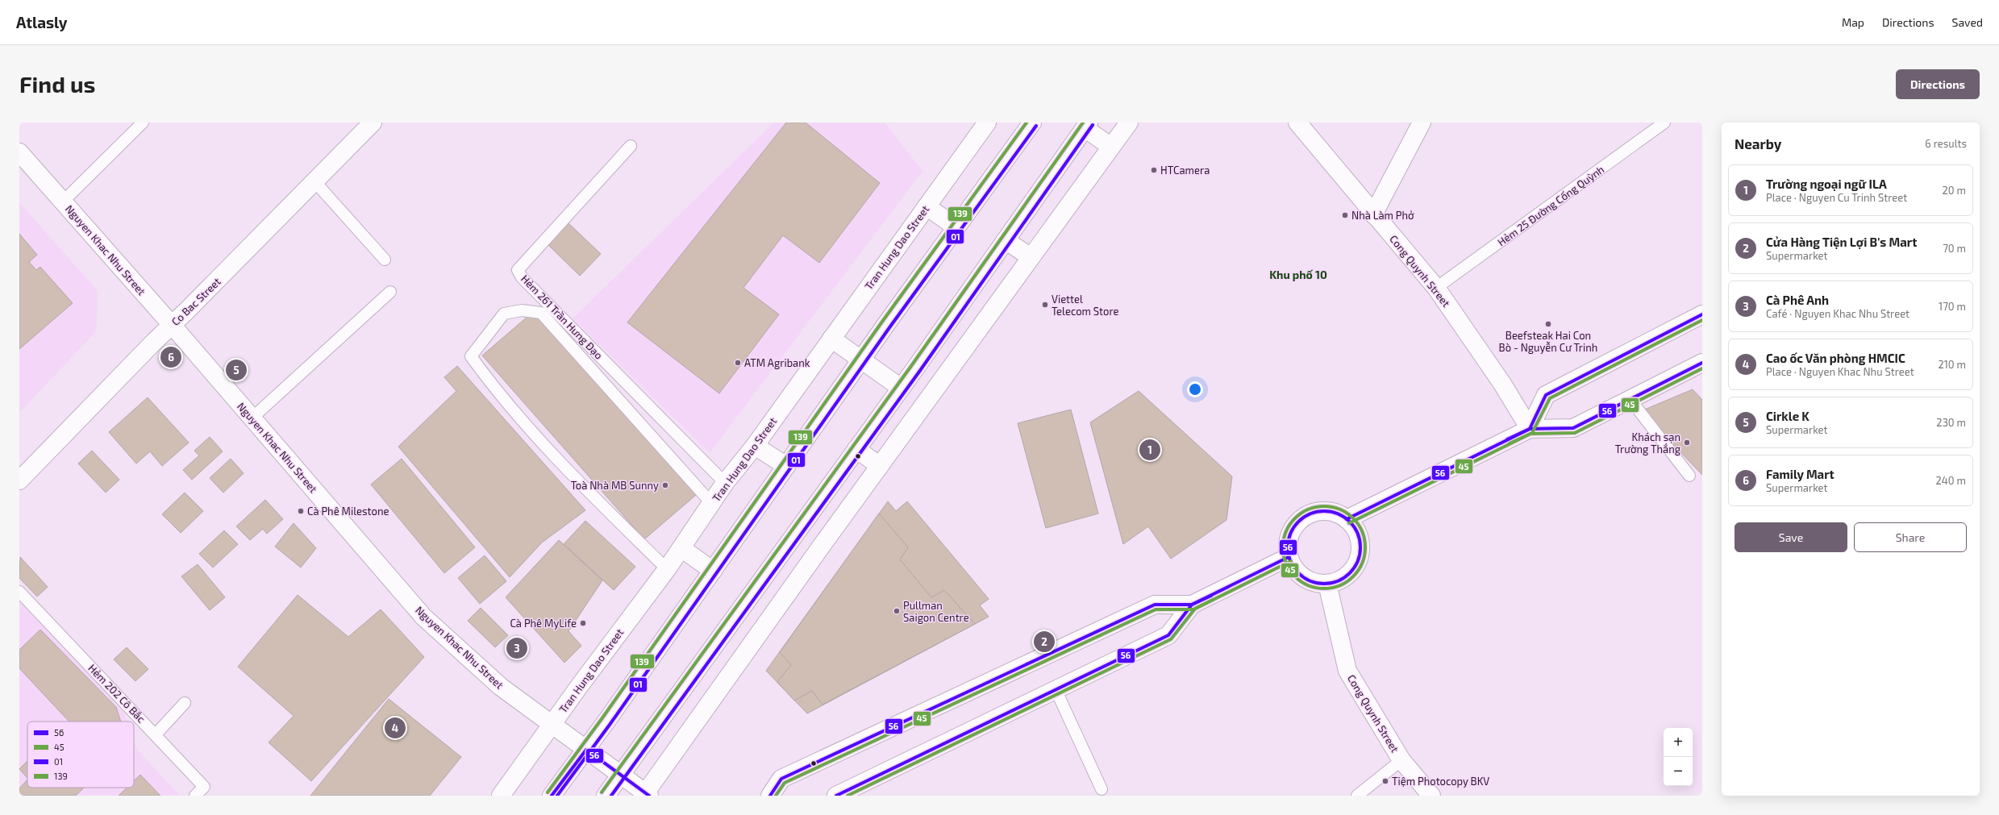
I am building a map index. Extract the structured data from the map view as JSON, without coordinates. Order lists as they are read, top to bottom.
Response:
{
  "streets": {
    "street": [
      "Tran Hung Dao Street",
      "Nguyen Khac Nhu Street",
      "Cong Quynh Street",
      "Co Bac Street"
    ],
    "lane": ["Hẻm 25 Đường Cống Quỳnh", "Hẻm 261 Trần Hưng Đạo", "Hẻm 202 Cô Bắc"]
  },
  "crossings": [
    ["Hẻm 25 Đường Cống Quỳnh", "Cong Quynh Street"],
    ["Tran Hung Dao Street", "Nguyen Khac Nhu Street"],
    ["Tran Hung Dao Street", "Hẻm 261 Trần Hưng Đạo"],
    ["Nguyen Khac Nhu Street", "Co Bac Street"]
  ],
  "districts": ["Khu phố 10"],
  "places": [
    "HTCamera",
    "Nhà Làm Phở",
    "Viettel Telecom Store",
    "Beefsteak Hai Con Bò - Nguyễn Cư Trinh",
    "ATM Agribank",
    "Khách sạn Trường Thắng",
    "Toà Nhà MB Sunny",
    "Cà Phê Milestone",
    "Pullman Saigon Centre",
    "Cà Phê MyLife",
    "Tiệm Photocopy BKV"
  ],
  "lines": [
    "transit line 139",
    "transit line 01",
    "transit line 56",
    "transit line 45"
  ],
  "legend": [
    "56",
    "45",
    "01",
    "139"
  ],
  "page": {
    "header": "Atlasly",
    "nav": ["Map", "Directions", "Saved"],
    "buttons": [
      "Directions",
      ["Save", "Share"]
    ],
    "title": "Find us",
    "heading": ["Nearby", "6 results"],
    "list": [
      {
        "mark": "1",
        "name": "Trường ngoại ngữ ILA",
        "note": "Place · Nguyen Cu Trinh Street",
        "value": "20 m"
      },
      {
        "mark": "2",
        "name": "Cửa Hàng Tiện Lợi B's Mart",
        "note": "Supermarket",
        "value": "70 m"
      },
      {
        "mark": "3",
        "name": "Cà Phê Anh",
        "note": "Café · Nguyen Khac Nhu Street",
        "value": "170 m"
      },
      {
        "mark": "4",
        "name": "Cao ốc Văn phòng HMCIC",
        "note": "Place · Nguyen Khac Nhu Street",
        "value": "210 m"
      },
      {
        "mark": "5",
        "name": "Cirkle K",
        "note": "Supermarket",
        "value": "230 m"
      },
      {
        "mark": "6",
        "name": "Family Mart",
        "note": "Supermarket",
        "value": "240 m"
      }
    ],
    "pins": [
      "6",
      "5",
      "1",
      "2",
      "3",
      "4"
    ],
    "map_buttons": ["+", "−"]
  }
}
